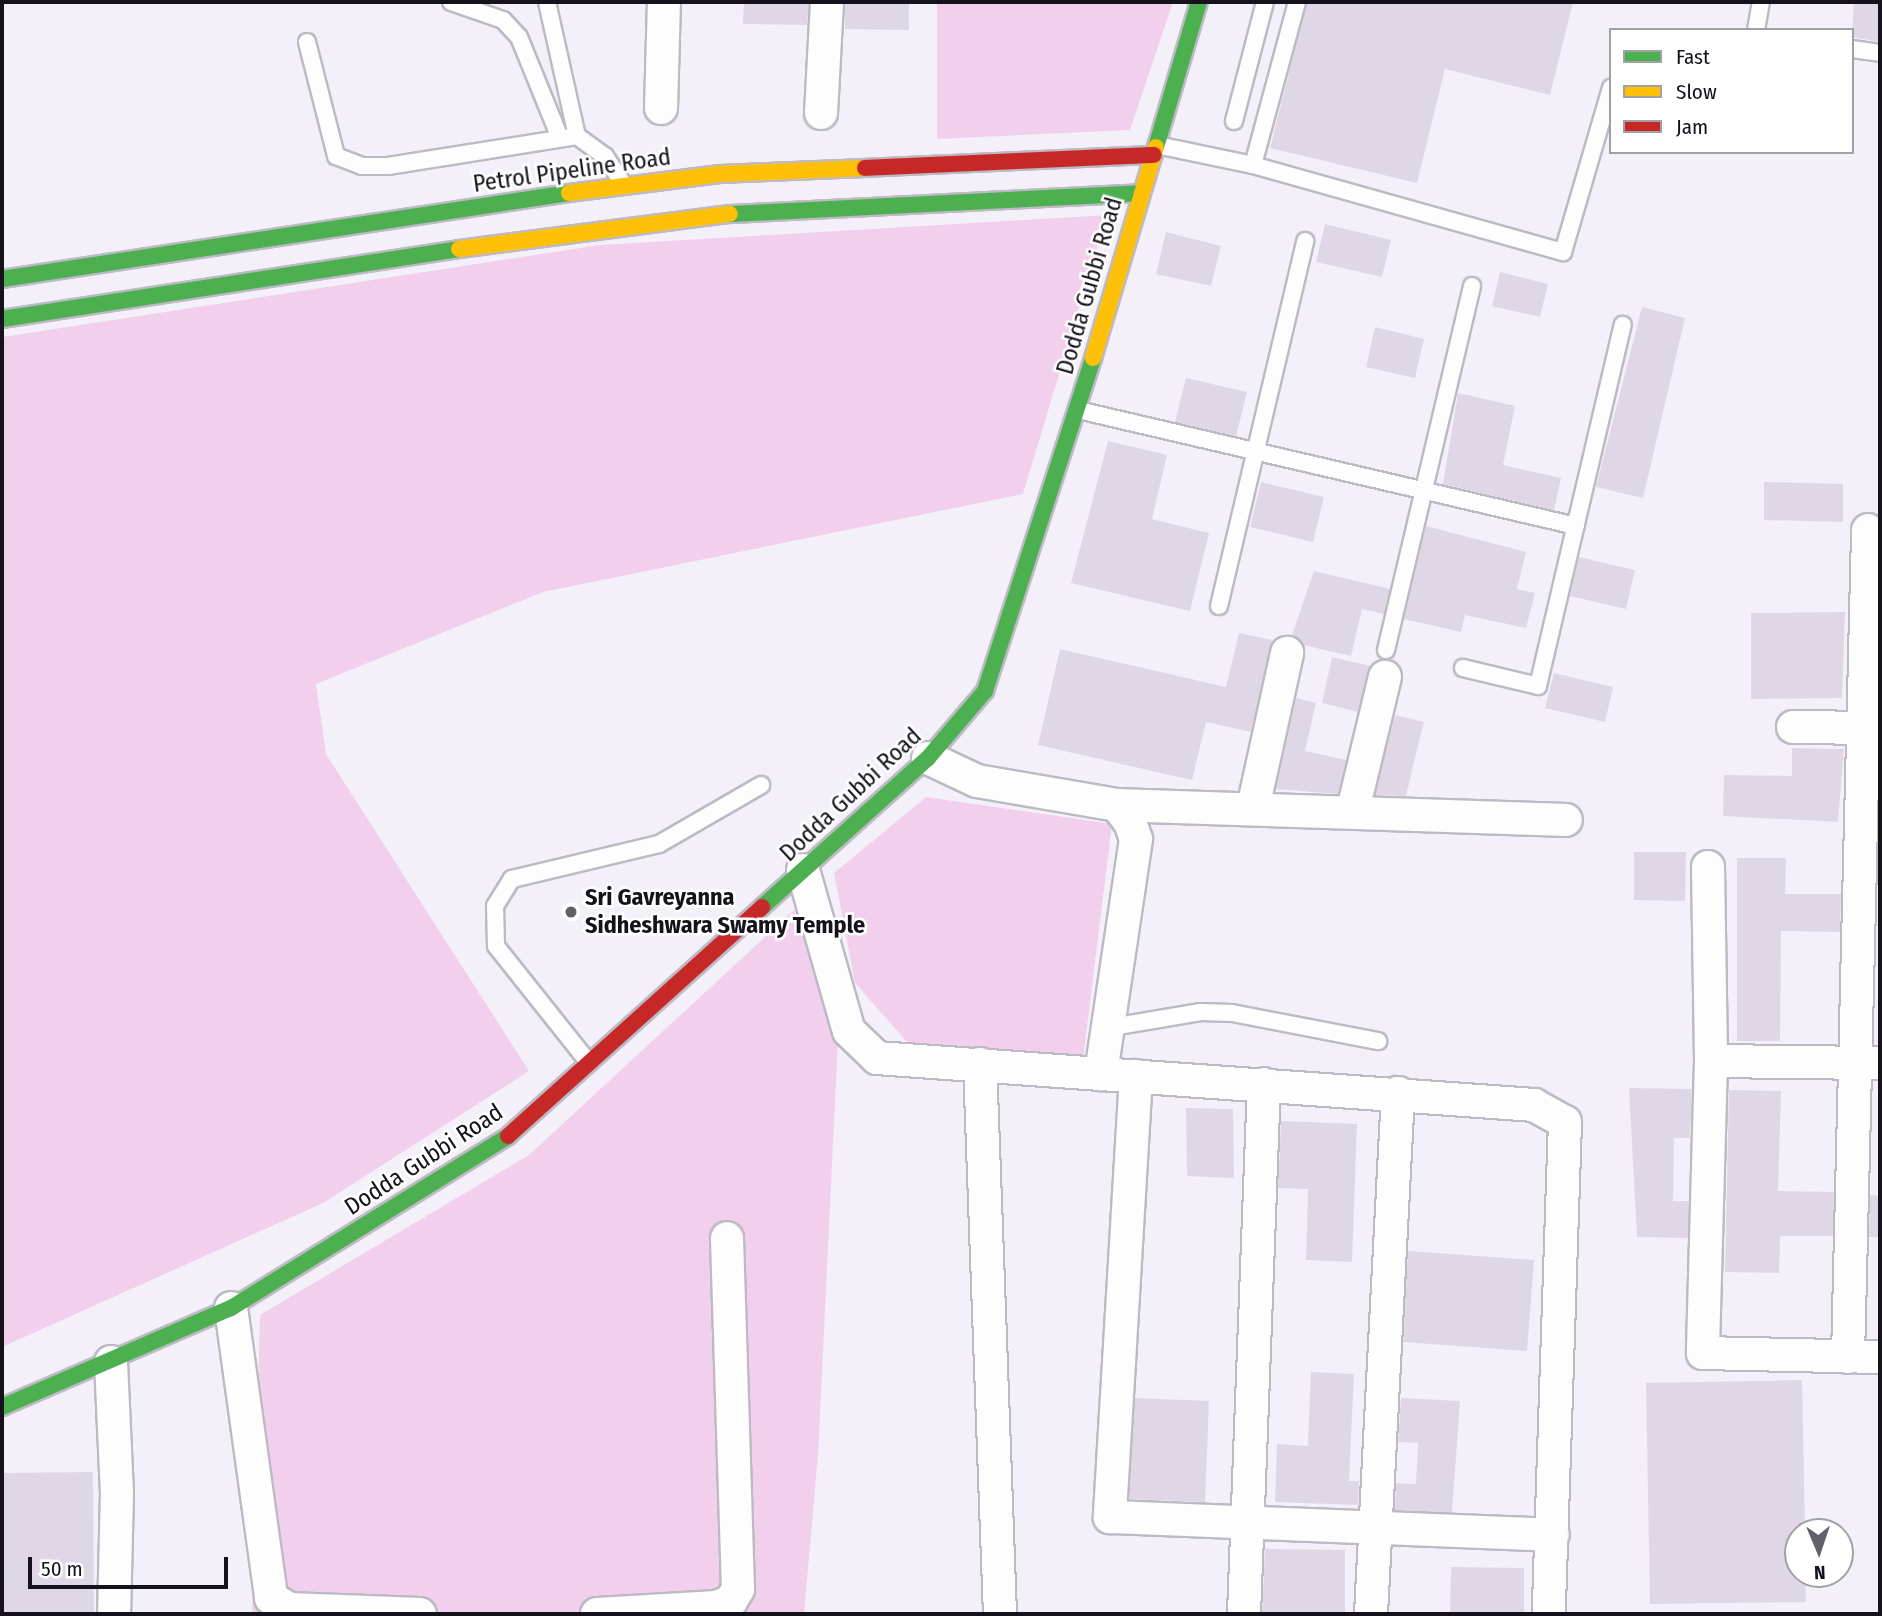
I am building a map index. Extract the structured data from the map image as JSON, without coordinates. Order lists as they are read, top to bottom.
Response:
{
  "streets": {
    "main road": ["Petrol Pipeline Road", "Dodda Gubbi Road"]
  },
  "crossings": [
    ["Petrol Pipeline Road", "Dodda Gubbi Road"]
  ],
  "places": ["Sri Gavreyanna Sidheshwara Swamy Temple"],
  "legend": ["Fast", "Slow", "Jam"],
  "scale_bar": "50 m",
  "north": "bottom"
}
